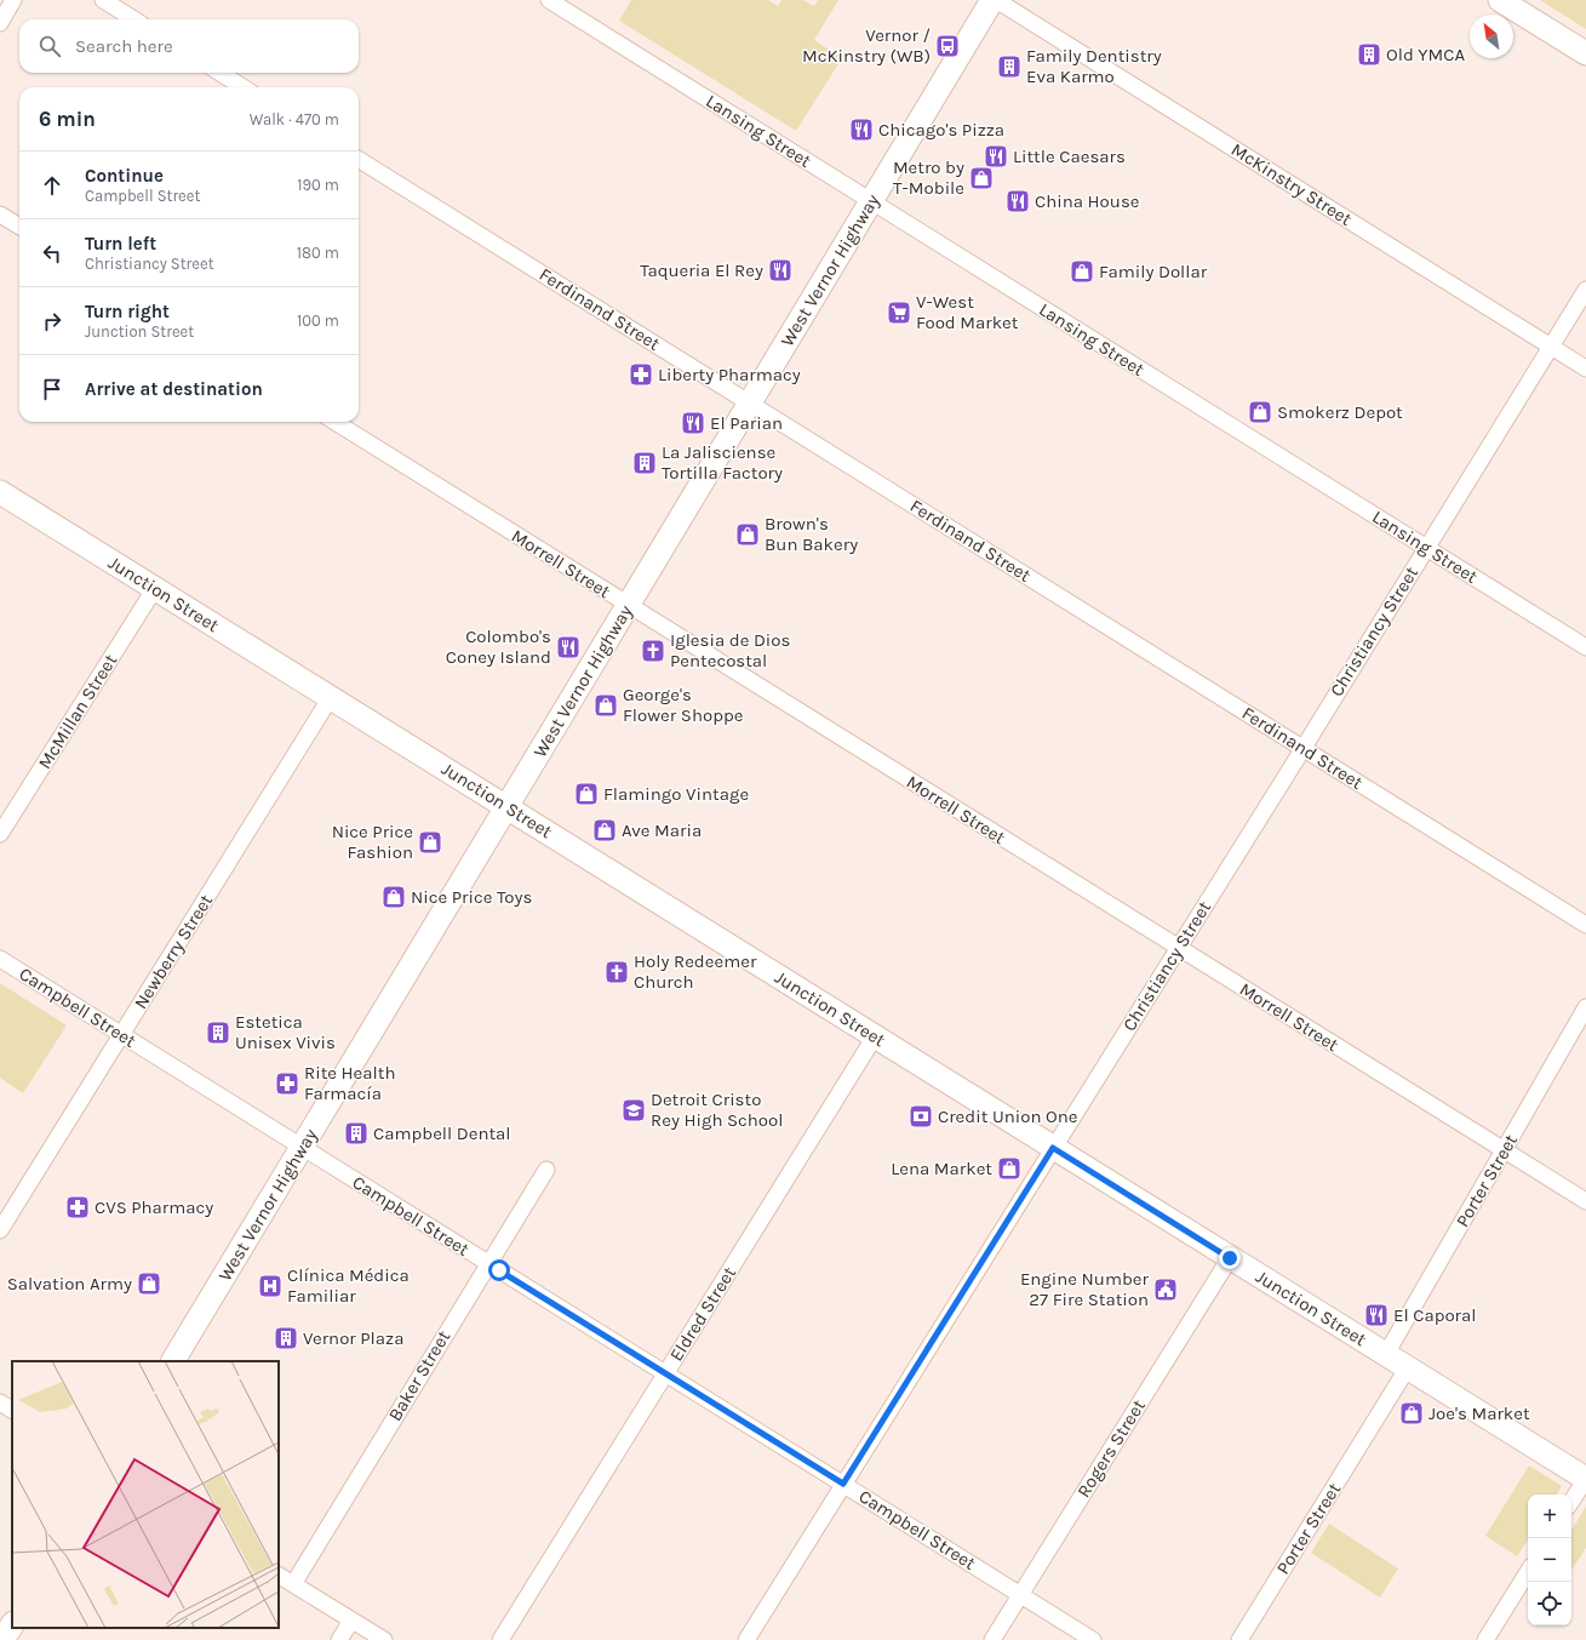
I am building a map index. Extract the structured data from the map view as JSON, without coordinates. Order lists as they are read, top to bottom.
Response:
{
  "streets": {
    "street": [
      "Lansing Street",
      "McKinstry Street",
      "West Vernor Highway",
      "Ferdinand Street",
      "Morrell Street",
      "Junction Street",
      "Christiancy Street",
      "McMillan Street",
      "Newberry Street",
      "Campbell Street",
      "Porter Street",
      "Eldred Street",
      "Baker Street",
      "Rogers Street"
    ]
  },
  "crossings": [
    ["Lansing Street", "West Vernor Highway"],
    ["Lansing Street", "Christiancy Street"],
    ["McKinstry Street", "Christiancy Street"],
    ["West Vernor Highway", "Ferdinand Street"],
    ["West Vernor Highway", "Morrell Street"],
    ["West Vernor Highway", "Junction Street"],
    ["West Vernor Highway", "Campbell Street"],
    ["Ferdinand Street", "Christiancy Street"],
    ["Morrell Street", "Christiancy Street"],
    ["Morrell Street", "Porter Street"],
    ["Junction Street", "Christiancy Street"],
    ["Junction Street", "McMillan Street"],
    ["Junction Street", "Newberry Street"],
    ["Junction Street", "Porter Street"],
    ["Junction Street", "Eldred Street"],
    ["Junction Street", "Rogers Street"],
    ["Christiancy Street", "Campbell Street"],
    ["Newberry Street", "Campbell Street"],
    ["Campbell Street", "Eldred Street"],
    ["Campbell Street", "Baker Street"],
    ["Campbell Street", "Rogers Street"]
  ],
  "places": {
    "bus stop": ["Vernor / McKinstry (WB)"],
    "building": [
      "Old YMCA",
      "Family Dentistry Eva Karmo",
      "La Jalisciense Tortilla Factory",
      "Estetica Unisex Vivis",
      "Campbell Dental",
      "Vernor Plaza"
    ],
    "restaurant": [
      "Chicago's Pizza",
      "Little Caesars",
      "China House",
      "Taqueria El Rey",
      "El Parian",
      "Colombo's Coney Island",
      "El Caporal"
    ],
    "shop": [
      "Metro by T-Mobile",
      "Family Dollar",
      "Smokerz Depot",
      "Brown's Bun Bakery",
      "George's Flower Shoppe",
      "Flamingo Vintage",
      "Ave Maria",
      "Nice Price Fashion",
      "Nice Price Toys",
      "Lena Market",
      "Salvation Army",
      "Joe's Market"
    ],
    "supermarket": ["V-West Food Market"],
    "pharmacy": ["Liberty Pharmacy", "Rite Health Farmacía", "CVS Pharmacy"],
    "church": ["Iglesia de Dios Pentecostal", "Holy Redeemer Church"],
    "school or university": ["Detroit Cristo Rey High School"],
    "bank": ["Credit Union One"],
    "hospital": ["Clínica Médica Familiar"],
    "public building": ["Engine Number 27 Fire Station"]
  },
  "north": "top left",
  "page": {
    "search": "Search here",
    "heading": ["6 min", "Walk · 470 m"],
    "list": [
      ["Continue", "Campbell Street", "190 m"],
      ["Turn left", "Christiancy Street", "180 m"],
      ["Turn right", "Junction Street", "100 m"],
      "Arrive at destination"
    ],
    "map_buttons": ["+", "−"]
  }
}
